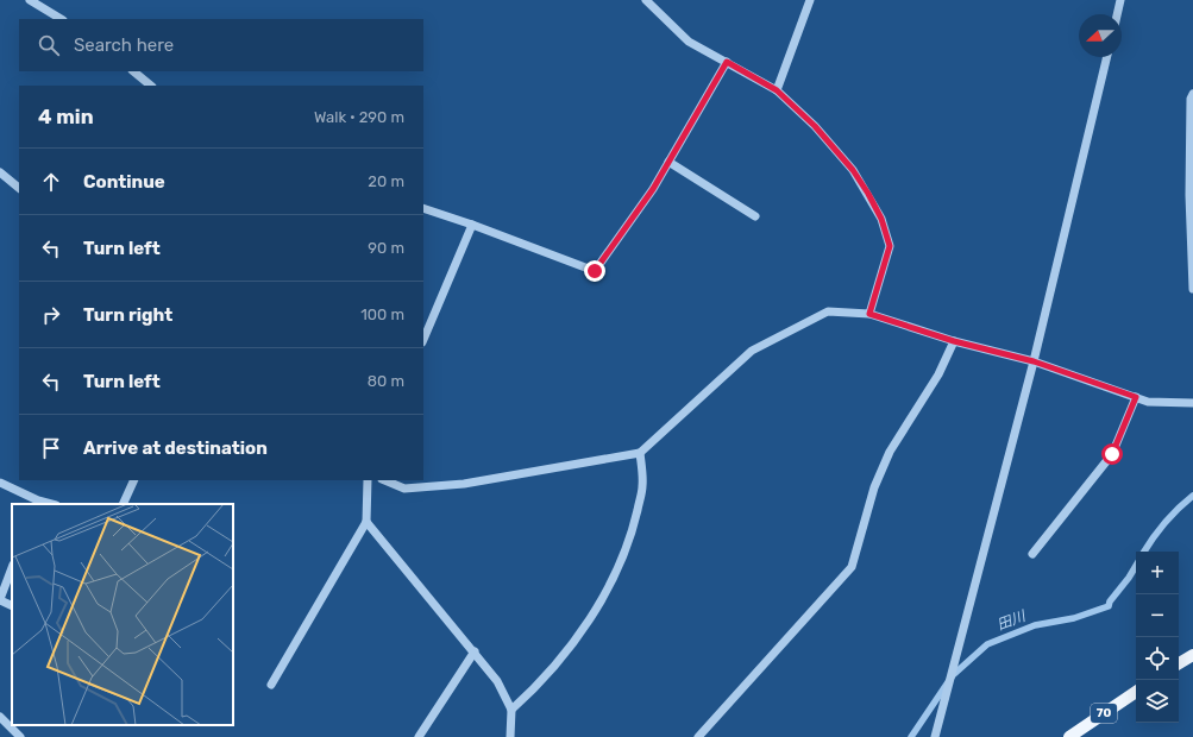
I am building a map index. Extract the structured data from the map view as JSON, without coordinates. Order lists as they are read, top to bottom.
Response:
{
  "streets": {
    "main road": ["70"]
  },
  "water": ["田川"],
  "north": "left",
  "page": {
    "search": "Search here",
    "heading": ["4 min", "Walk · 290 m"],
    "list": [
      ["Continue", "20 m"],
      ["Turn left", "90 m"],
      ["Turn right", "100 m"],
      ["Turn left", "80 m"],
      "Arrive at destination"
    ],
    "map_buttons": ["+", "−"]
  }
}
